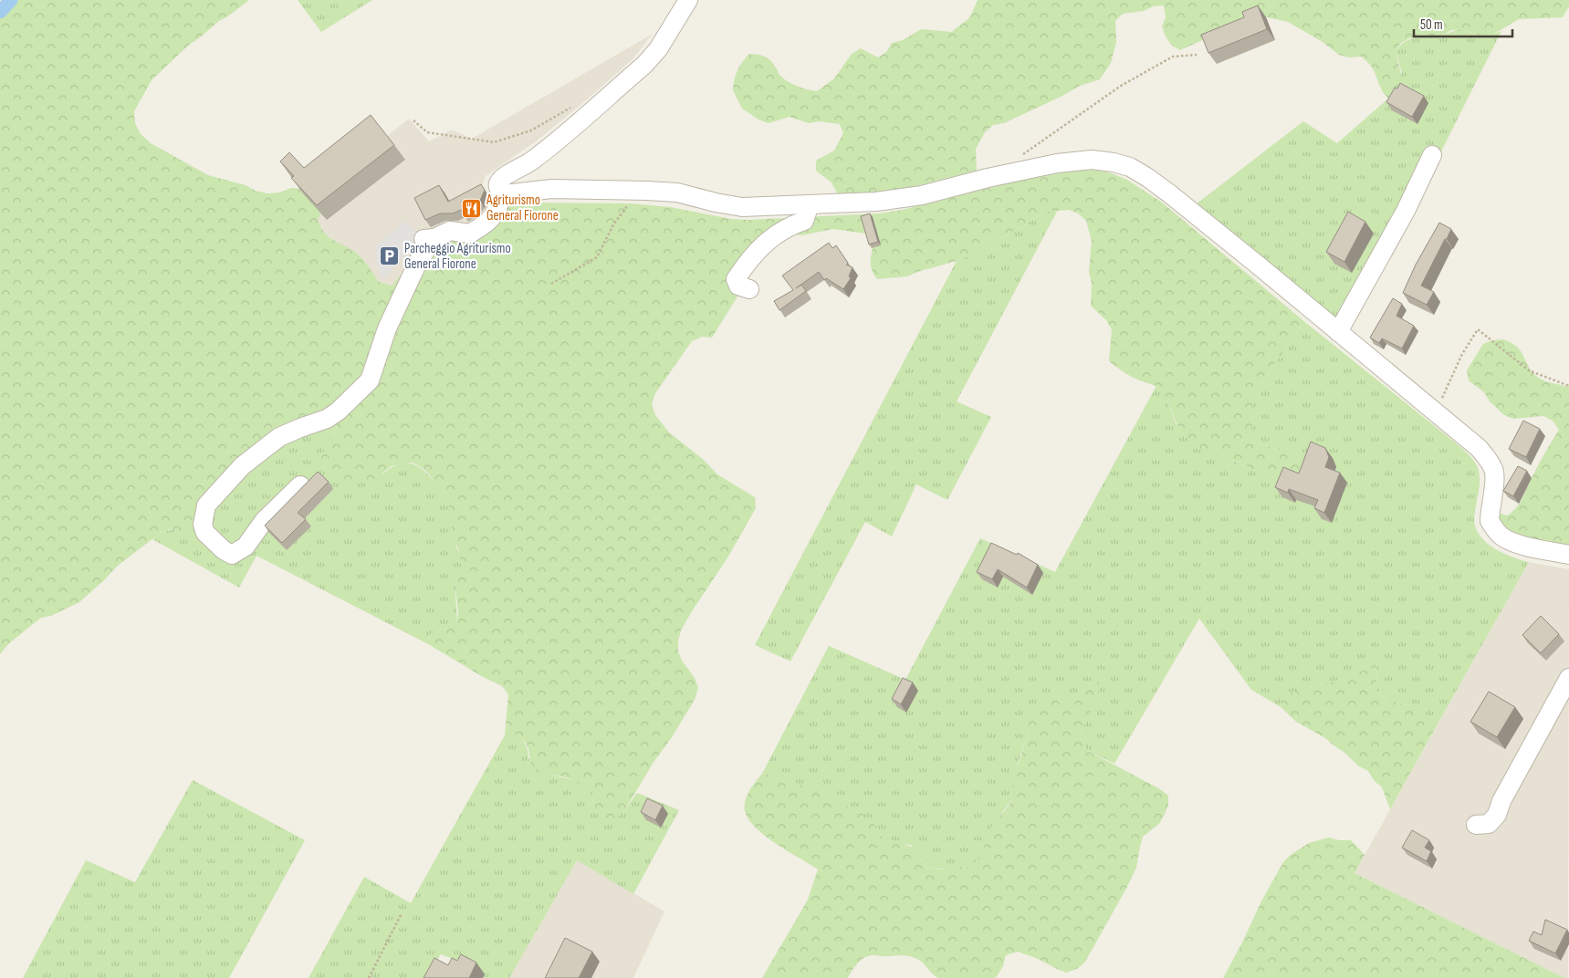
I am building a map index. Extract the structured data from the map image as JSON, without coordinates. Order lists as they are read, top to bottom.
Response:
{
  "places": {
    "restaurant": ["Agriturismo General Fiorone"],
    "parking": ["Parcheggio Agriturismo General Fiorone"]
  },
  "scale_bar": "50 m"
}
